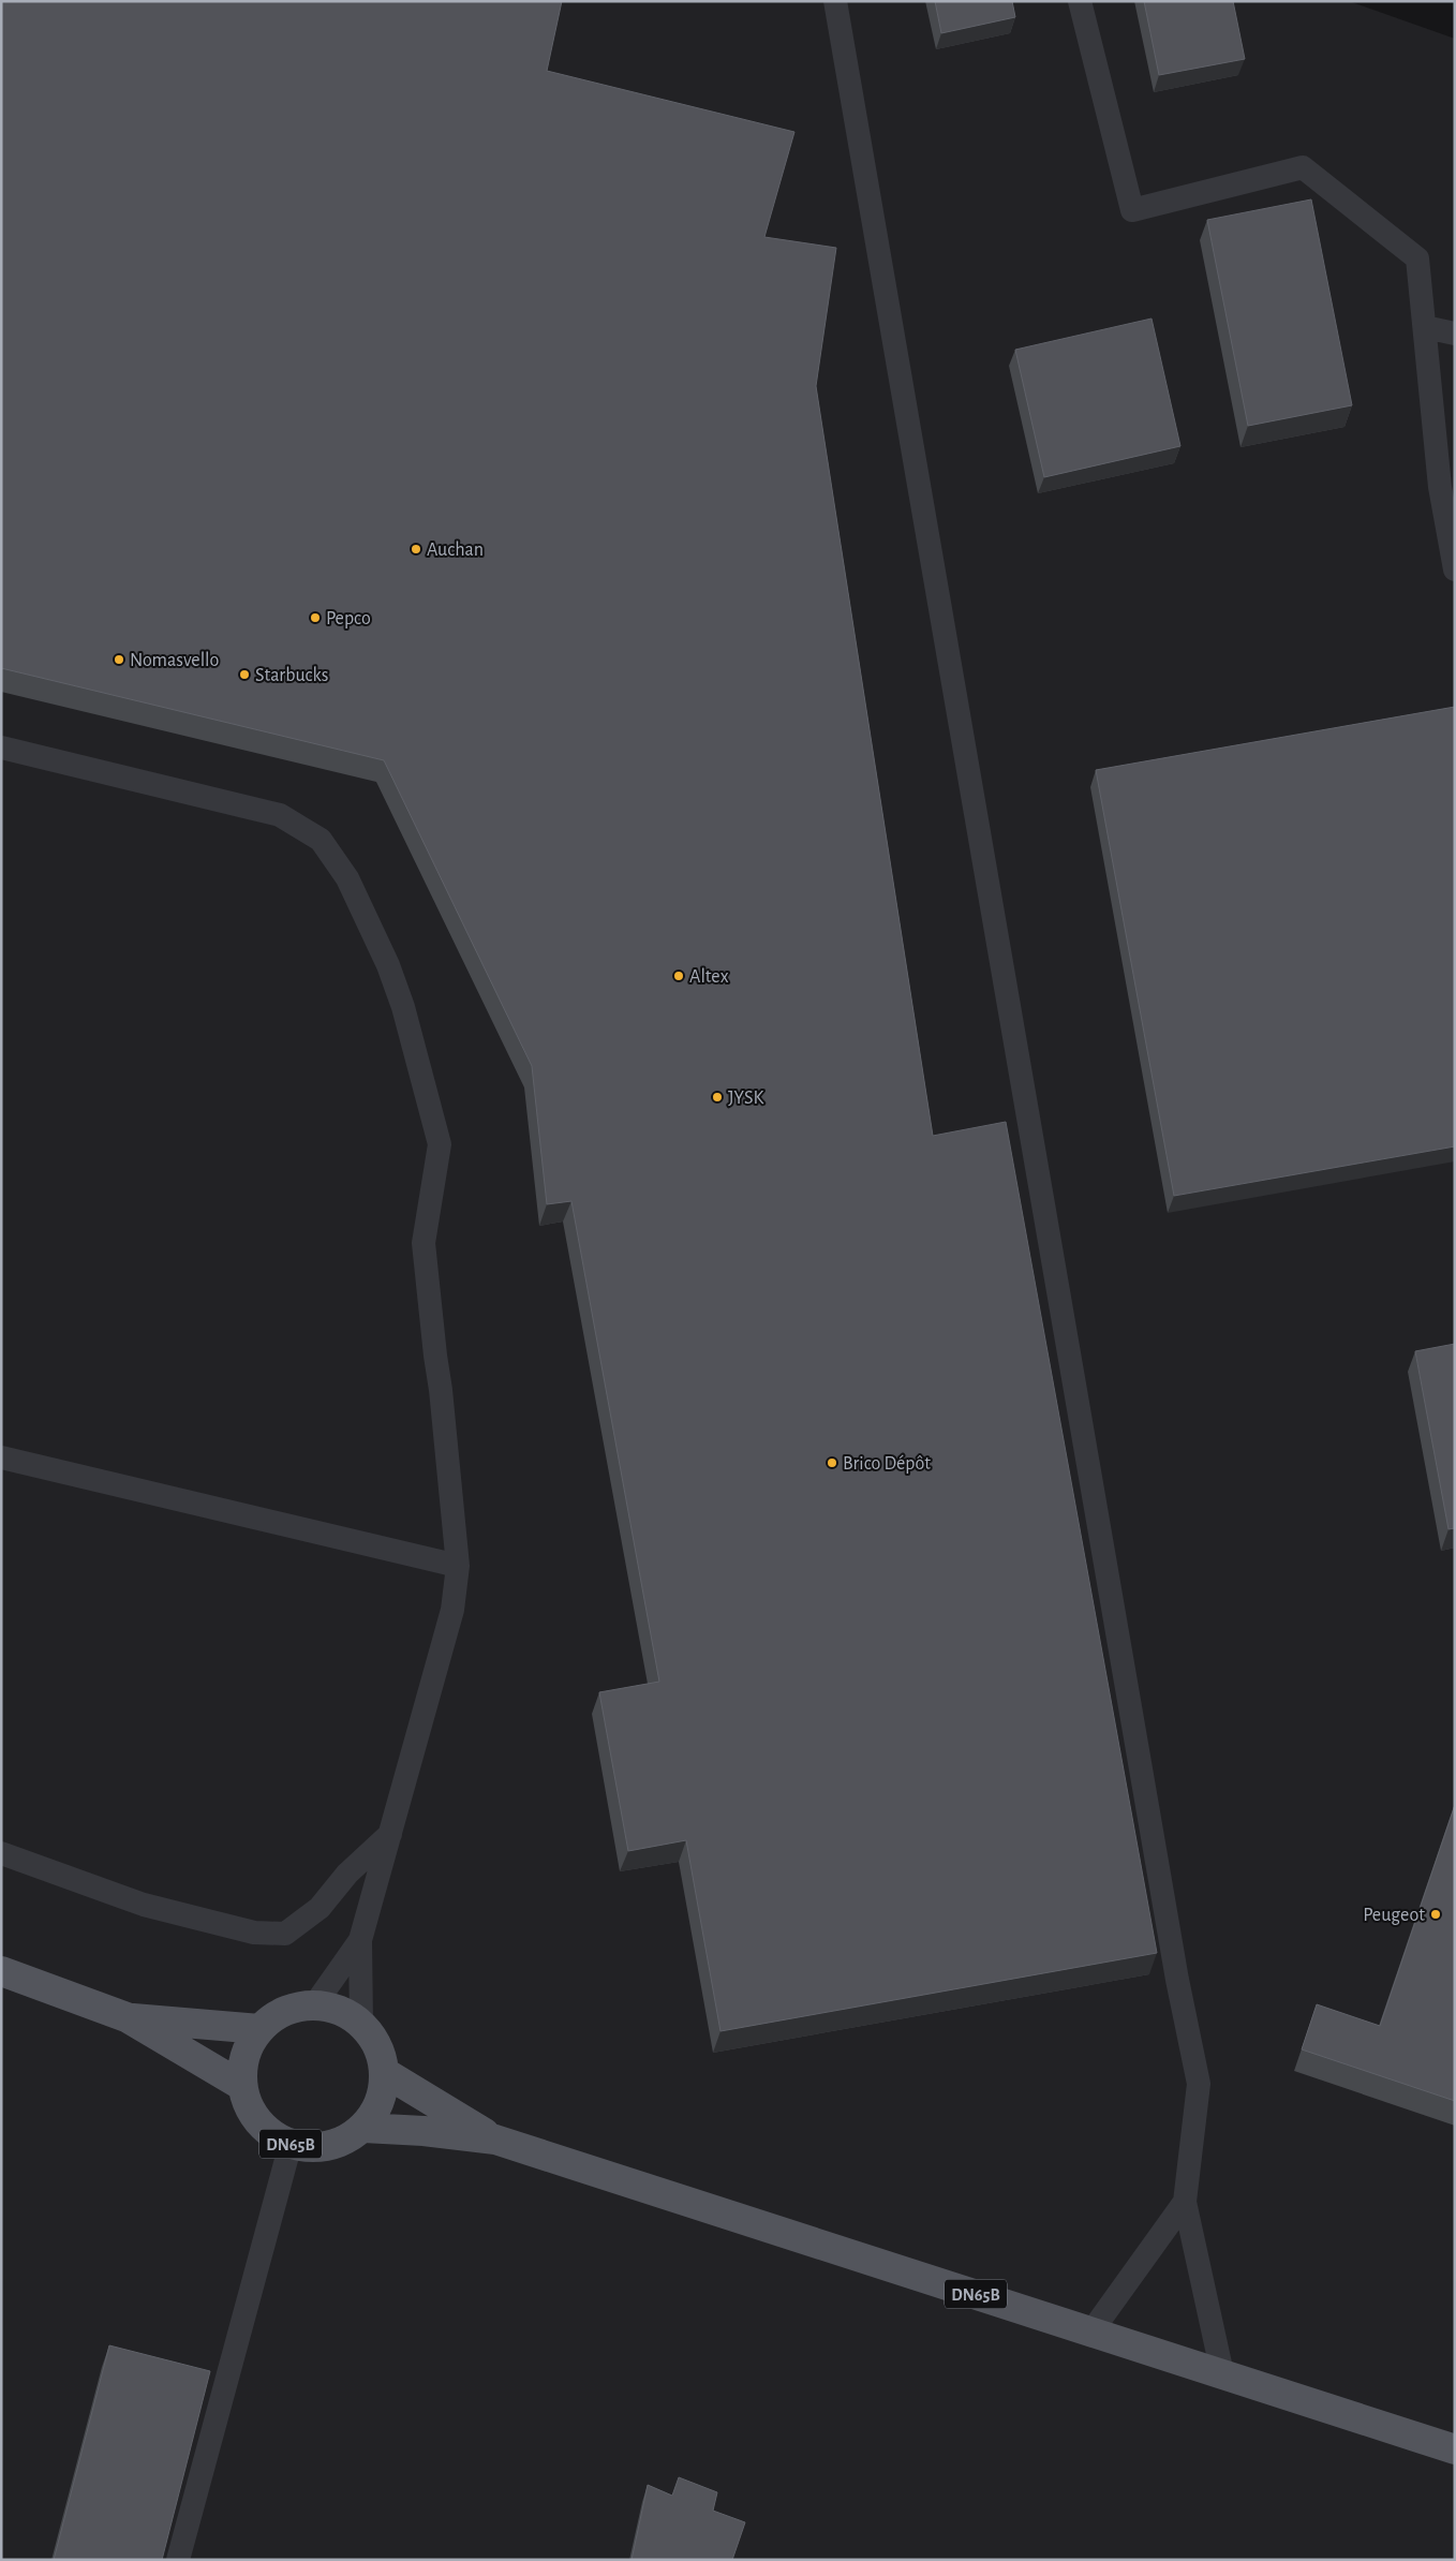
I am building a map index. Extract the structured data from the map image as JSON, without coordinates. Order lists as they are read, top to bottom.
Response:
{
  "streets": {
    "main road": ["DN65B"]
  },
  "places": [
    "Auchan",
    "Pepco",
    "Nomasvello",
    "Starbucks",
    "Altex",
    "JYSK",
    "Brico Dépôt",
    "Peugeot"
  ]
}
